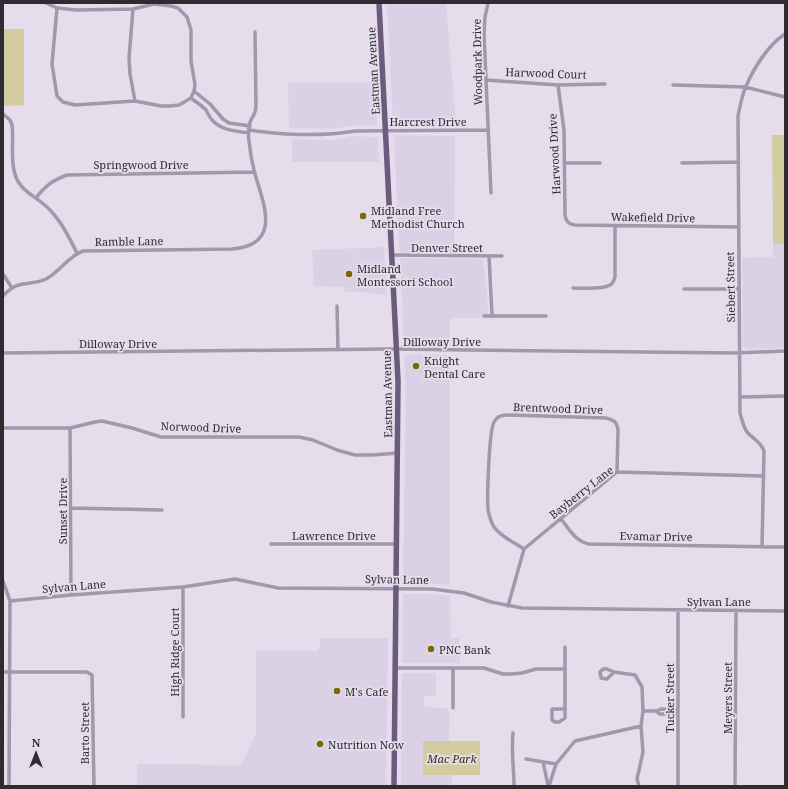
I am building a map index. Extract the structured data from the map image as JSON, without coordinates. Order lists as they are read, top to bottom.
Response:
{
  "streets": {
    "main road": ["Eastman Avenue"],
    "street": [
      "Woodpark Drive",
      "Harwood Court",
      "Harcrest Drive",
      "Harwood Drive",
      "Springwood Drive",
      "Wakefield Drive",
      "Ramble Lane",
      "Denver Street",
      "Siebert Street",
      "Dilloway Drive",
      "Brentwood Drive",
      "Norwood Drive",
      "Bayberry Lane",
      "Sunset Drive",
      "Lawrence Drive",
      "Evamar Drive",
      "Sylvan Lane",
      "High Ridge Court",
      "Tucker Street",
      "Meyers Street",
      "Barto Street"
    ]
  },
  "crossings": [
    ["Woodpark Drive", "Harwood Court"],
    ["Woodpark Drive", "Harcrest Drive"],
    ["Eastman Avenue", "Harcrest Drive"],
    ["Eastman Avenue", "Denver Street"],
    ["Eastman Avenue", "Dilloway Drive"],
    ["Eastman Avenue", "Norwood Drive"],
    ["Eastman Avenue", "Lawrence Drive"],
    ["Eastman Avenue", "Sylvan Lane"],
    ["Harwood Court", "Harwood Drive"],
    ["Harwood Drive", "Wakefield Drive"],
    ["Springwood Drive", "Ramble Lane"],
    ["Wakefield Drive", "Siebert Street"],
    ["Siebert Street", "Dilloway Drive"],
    ["Siebert Street", "Bayberry Lane"],
    ["Siebert Street", "Evamar Drive"],
    ["Brentwood Drive", "Bayberry Lane"],
    ["Norwood Drive", "Sunset Drive"],
    ["Bayberry Lane", "Evamar Drive"],
    ["Sunset Drive", "Sylvan Lane"],
    ["Sylvan Lane", "High Ridge Court"],
    ["Sylvan Lane", "Tucker Street"],
    ["Sylvan Lane", "Meyers Street"]
  ],
  "parks": ["Mac Park"],
  "places": [
    "Midland Free Methodist Church",
    "Midland Montessori School",
    "Knight Dental Care",
    "PNC Bank",
    "M's Cafe",
    "Nutrition Now"
  ],
  "north": "top"
}
